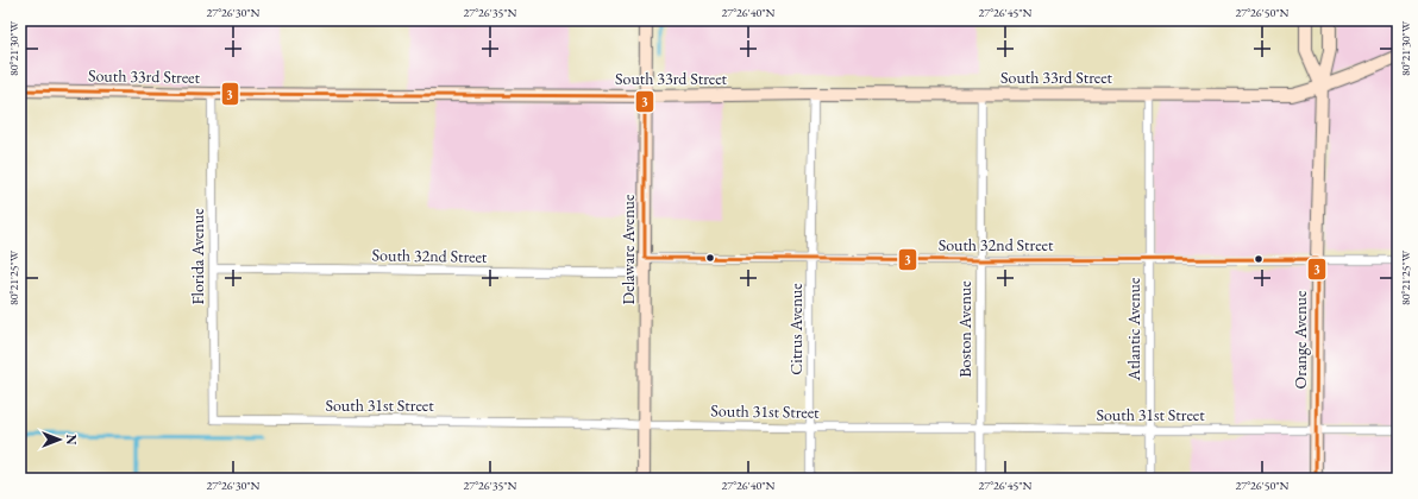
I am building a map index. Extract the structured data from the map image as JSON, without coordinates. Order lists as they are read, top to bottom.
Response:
{
  "streets": {
    "street": [
      "South 33rd Street",
      "South 32nd Street",
      "Delaware Avenue",
      "Florida Avenue",
      "Citrus Avenue",
      "Boston Avenue",
      "Atlantic Avenue",
      "Orange Avenue",
      "South 31st Street"
    ]
  },
  "crossings": [
    ["South 33rd Street", "Delaware Avenue"],
    ["South 33rd Street", "Florida Avenue"],
    ["South 33rd Street", "Citrus Avenue"],
    ["South 33rd Street", "Boston Avenue"],
    ["South 33rd Street", "Atlantic Avenue"],
    ["South 33rd Street", "Orange Avenue"],
    ["South 32nd Street", "Delaware Avenue"],
    ["South 32nd Street", "Florida Avenue"],
    ["South 32nd Street", "Citrus Avenue"],
    ["South 32nd Street", "Boston Avenue"],
    ["South 32nd Street", "Atlantic Avenue"],
    ["South 32nd Street", "Orange Avenue"],
    ["Delaware Avenue", "South 31st Street"],
    ["Florida Avenue", "South 31st Street"],
    ["Citrus Avenue", "South 31st Street"],
    ["Boston Avenue", "South 31st Street"],
    ["Atlantic Avenue", "South 31st Street"],
    ["Orange Avenue", "South 31st Street"]
  ],
  "lines": ["transit line 3"],
  "north": "right",
  "coordinates": [
    "27°26'30\"N",
    "27°26'35\"N",
    "27°26'40\"N",
    "27°26'45\"N",
    "27°26'50\"N",
    "80°21'30\"W",
    "80°21'25\"W"
  ]
}
